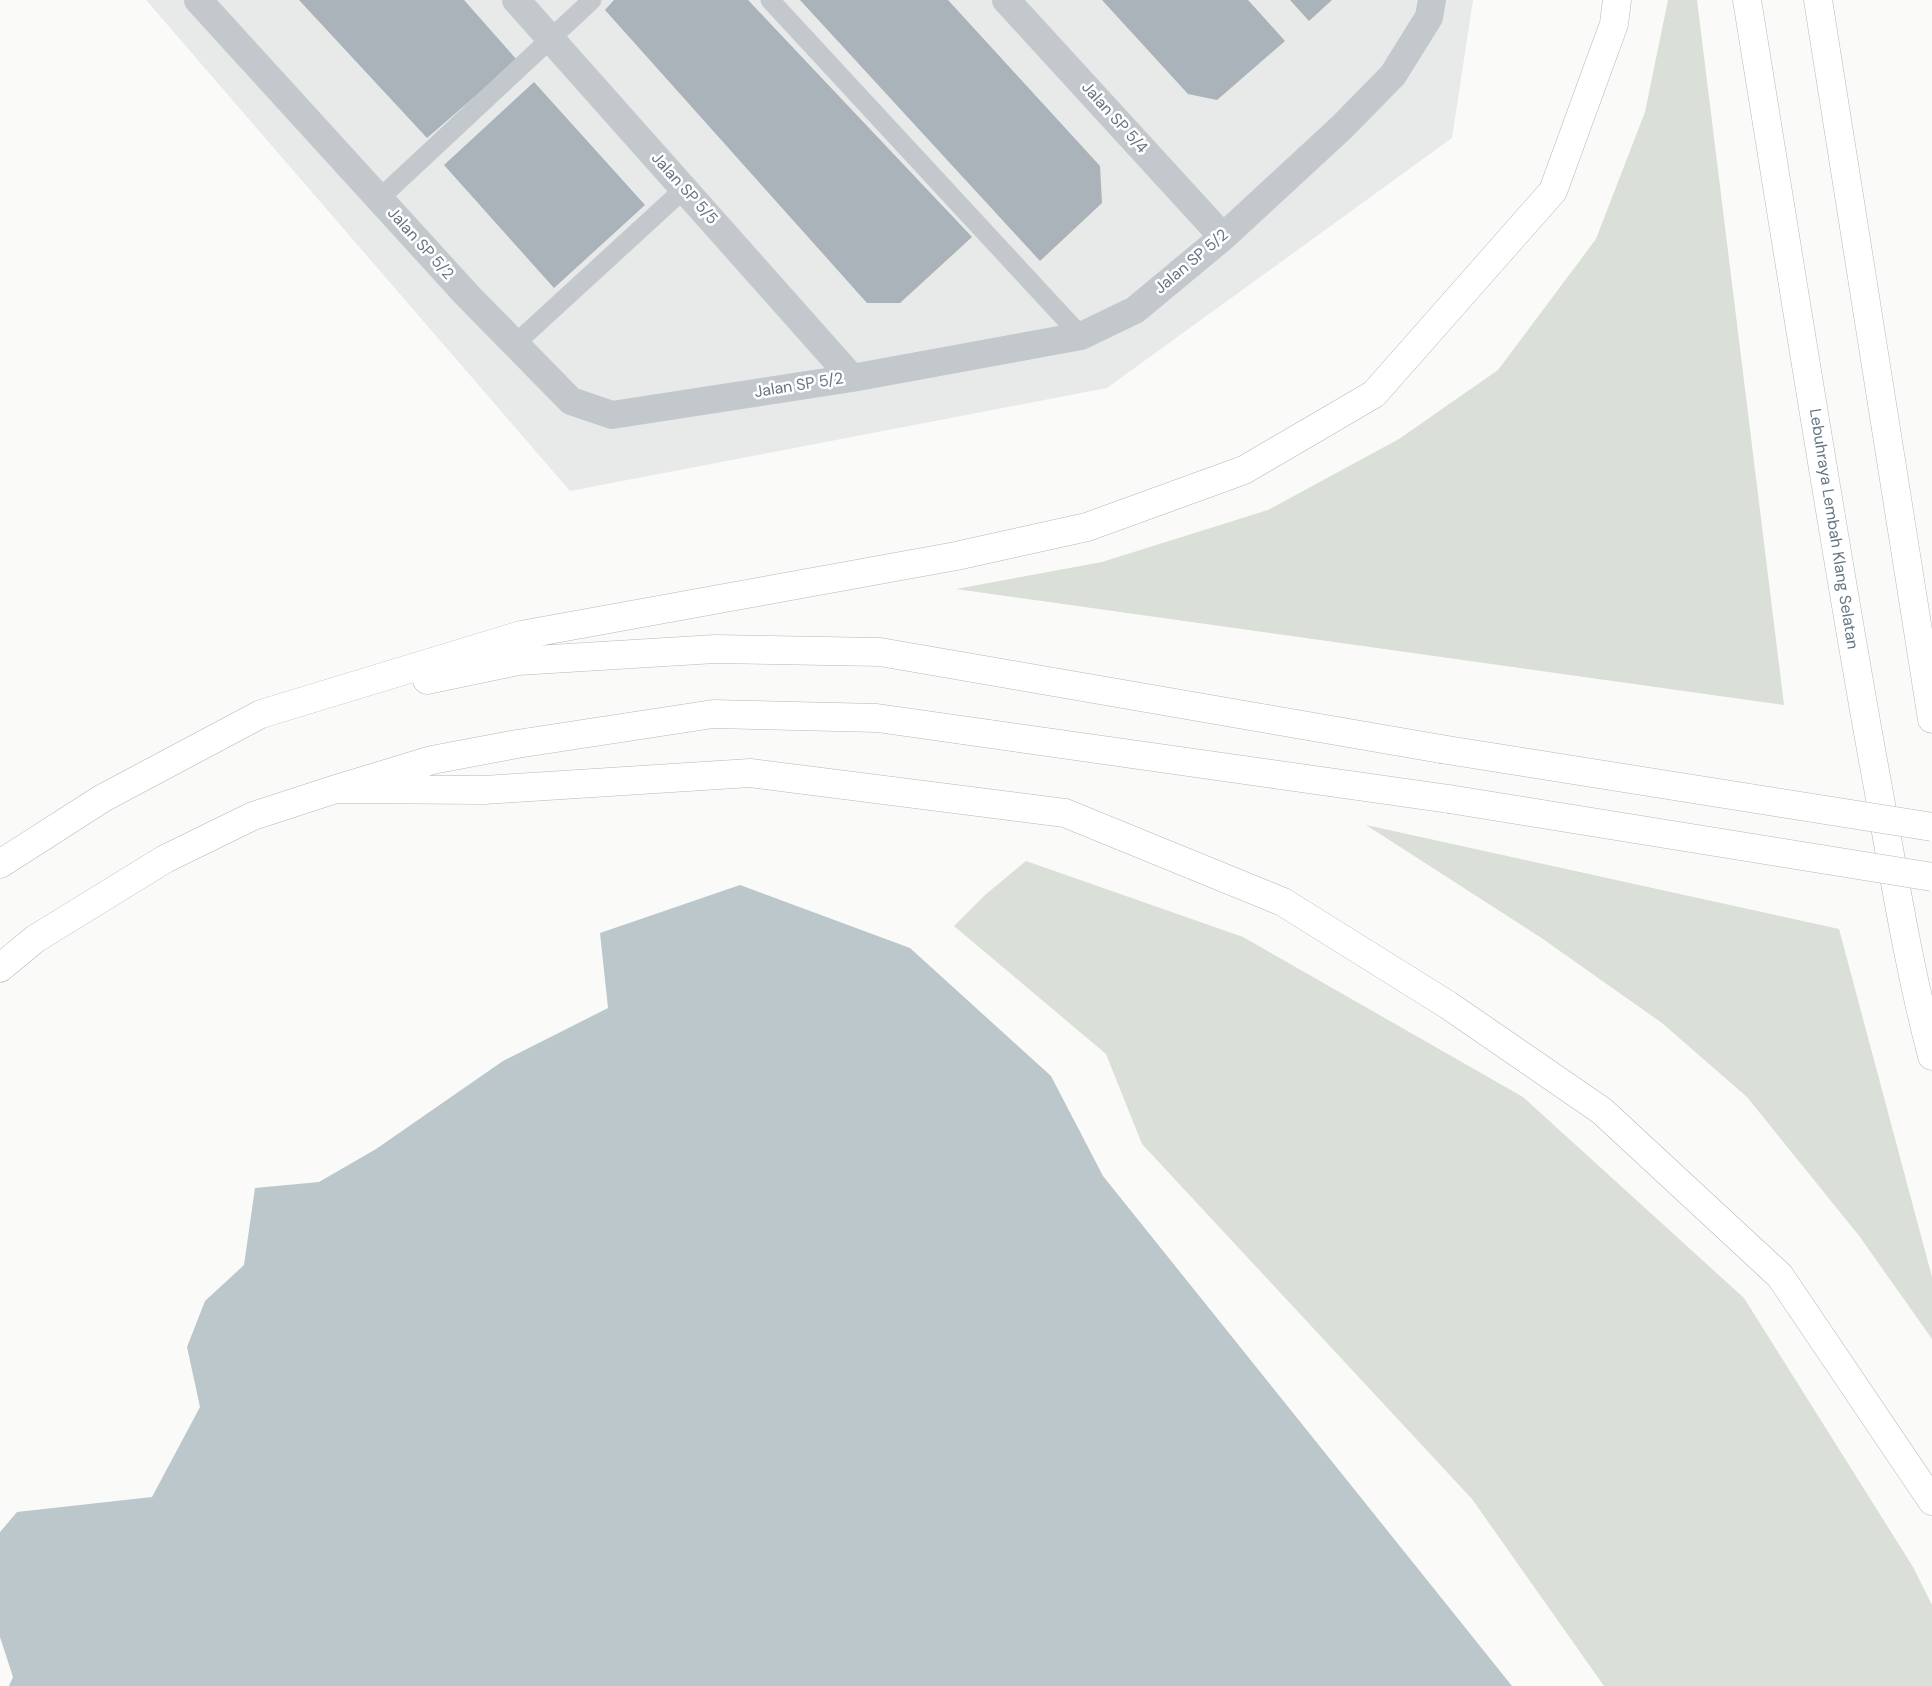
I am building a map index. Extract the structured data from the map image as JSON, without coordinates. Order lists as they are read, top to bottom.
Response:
{
  "streets": {
    "highway": ["Lebuhraya Lembah Klang Selatan"],
    "street": ["Jalan SP 5/4", "Jalan SP 5/5", "Jalan SP 5/2"]
  },
  "crossings": [
    ["Jalan SP 5/4", "Jalan SP 5/2"],
    ["Jalan SP 5/5", "Jalan SP 5/2"]
  ]
}
